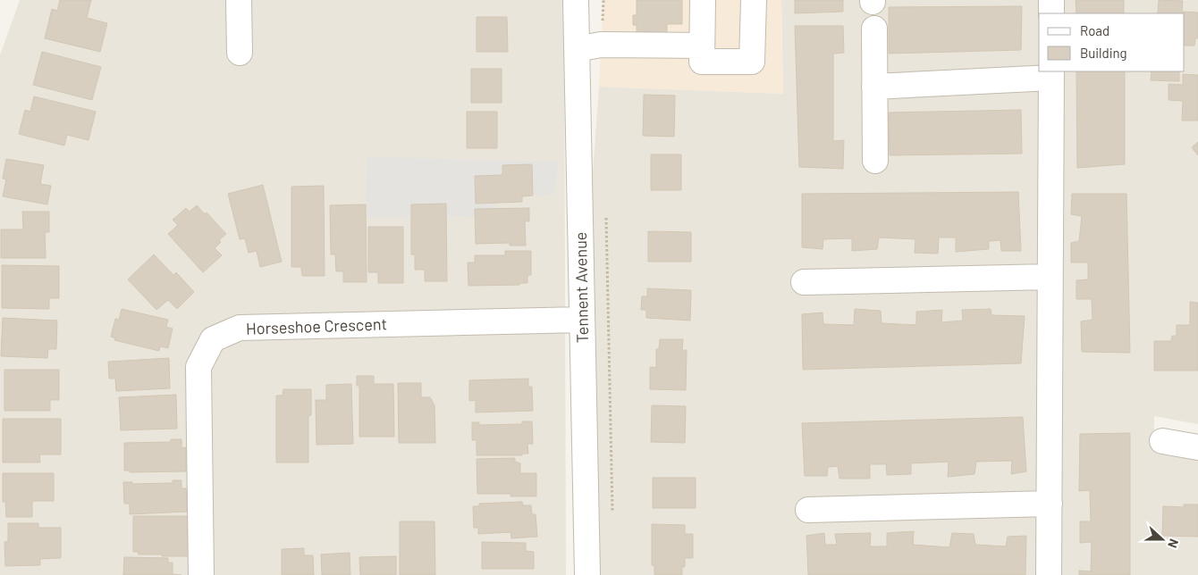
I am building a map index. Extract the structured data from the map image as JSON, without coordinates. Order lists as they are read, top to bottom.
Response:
{
  "streets": {
    "street": ["Tennent Avenue", "Horseshoe Crescent"]
  },
  "crossings": [
    ["Tennent Avenue", "Horseshoe Crescent"]
  ],
  "legend": ["Road", "Building"],
  "north": "right"
}
